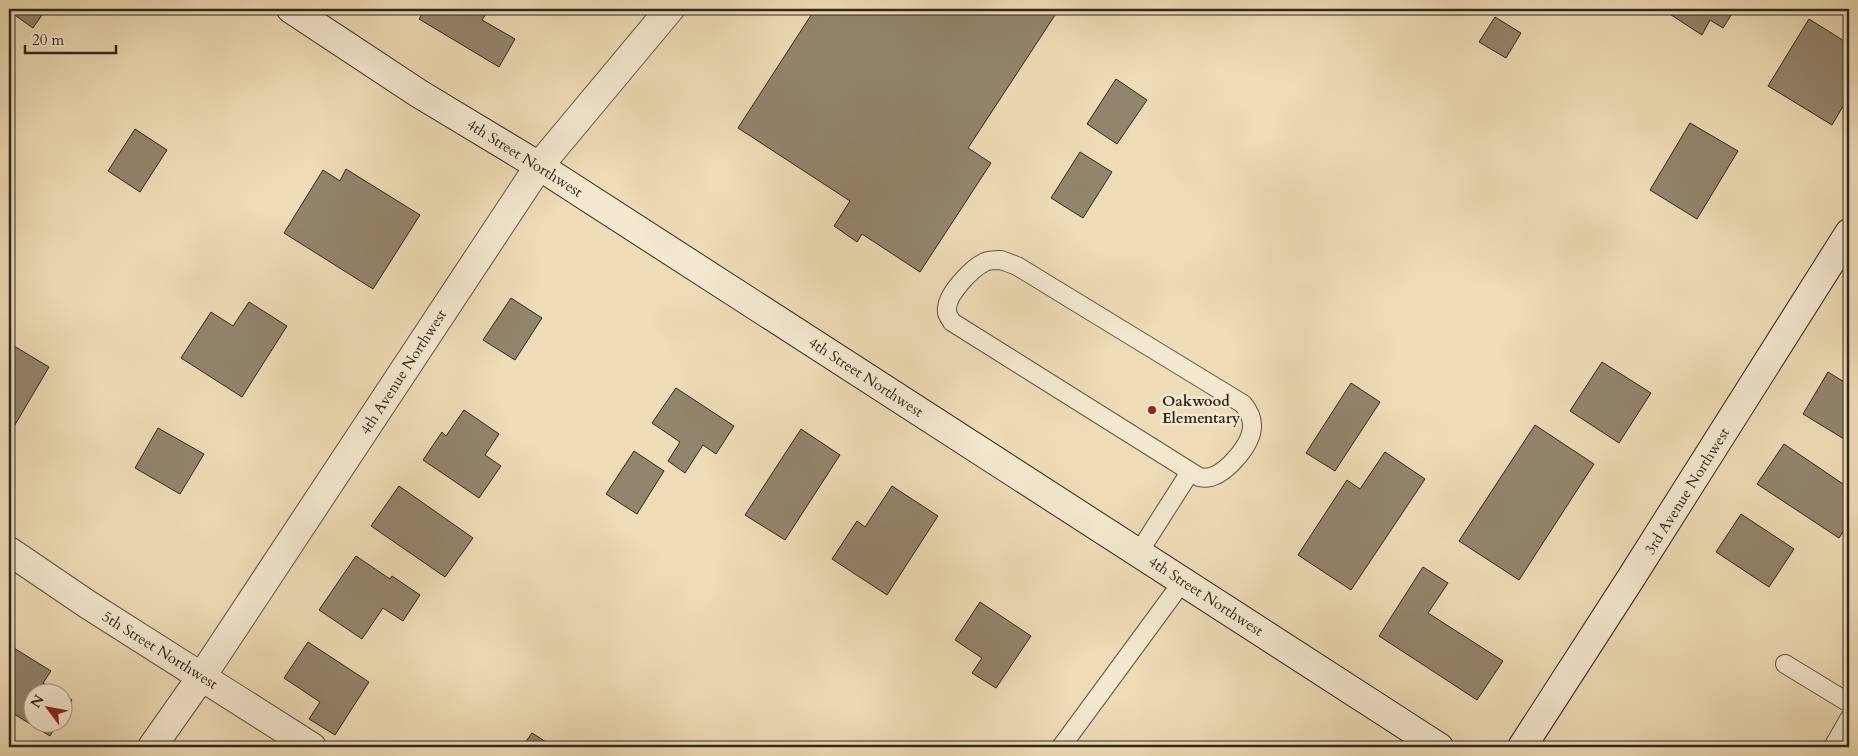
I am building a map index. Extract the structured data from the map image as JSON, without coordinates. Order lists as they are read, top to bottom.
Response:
{
  "streets": {
    "main road": [
      "4th Street Northwest",
      "4th Avenue Northwest",
      "3rd Avenue Northwest",
      "5th Street Northwest"
    ]
  },
  "crossings": [
    ["4th Street Northwest", "4th Avenue Northwest"],
    ["4th Avenue Northwest", "5th Street Northwest"]
  ],
  "places": ["Oakwood Elementary"],
  "scale_bar": "20 m",
  "north": "top left"
}
